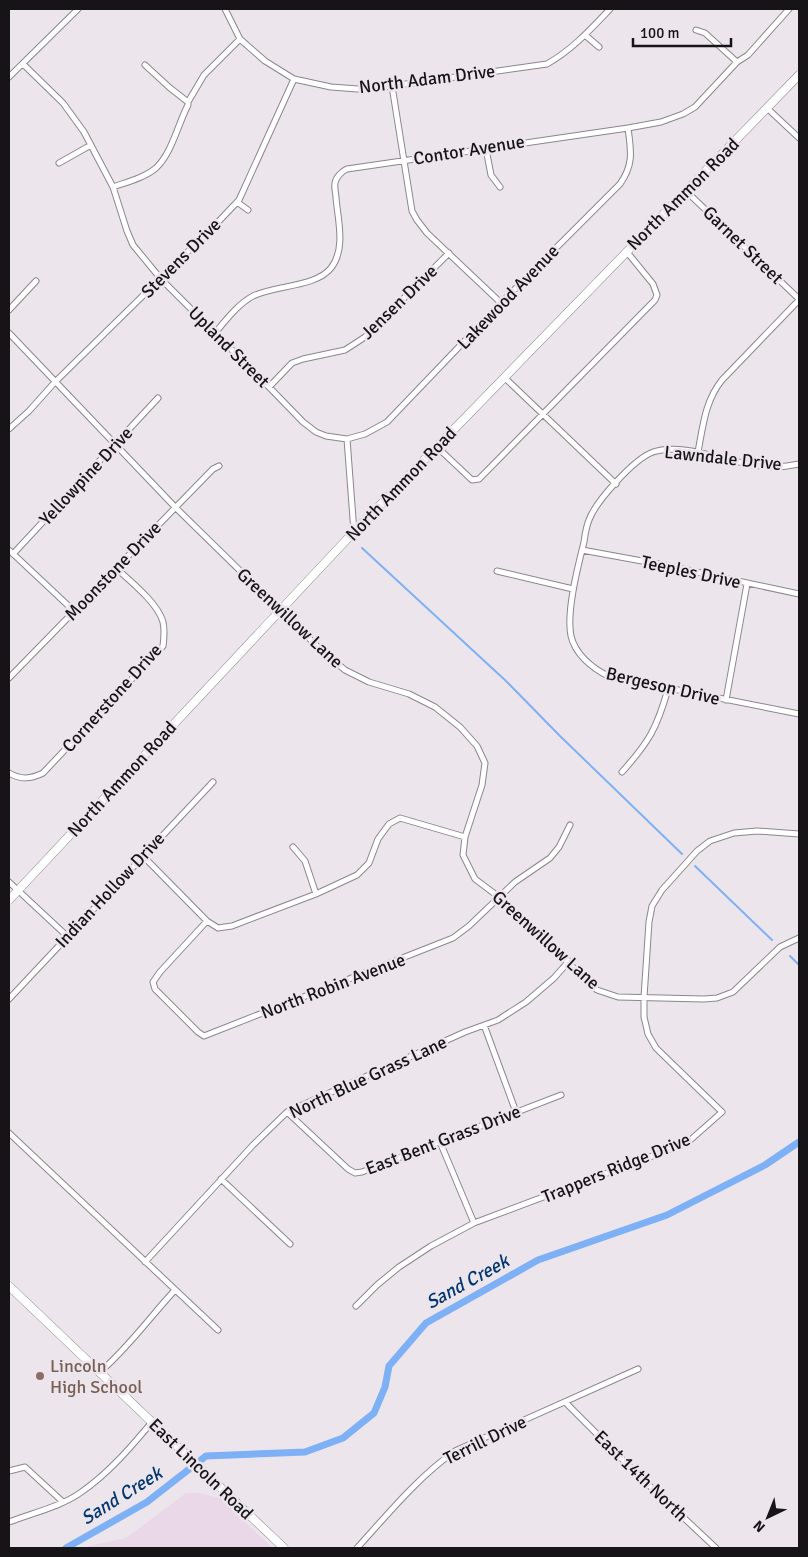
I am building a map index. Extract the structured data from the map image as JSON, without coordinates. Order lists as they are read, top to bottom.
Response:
{
  "streets": {
    "main road": ["North Ammon Road", "East Lincoln Road"],
    "street": [
      "North Adam Drive",
      "Contor Avenue",
      "Garnet Street",
      "Stevens Drive",
      "Lakewood Avenue",
      "Jensen Drive",
      "Upland Street",
      "Lawndale Drive",
      "Yellowpine Drive",
      "Moonstone Drive",
      "Teeples Drive",
      "Greenwillow Lane",
      "Bergeson Drive",
      "Cornerstone Drive",
      "Indian Hollow Drive",
      "North Robin Avenue",
      "North Blue Grass Lane",
      "East Bent Grass Drive",
      "Trappers Ridge Drive",
      "Terrill Drive",
      "East 14th North"
    ]
  },
  "crossings": [
    ["North Adam Drive", "Stevens Drive"],
    ["Contor Avenue", "Lakewood Avenue"],
    ["Contor Avenue", "Upland Street"],
    ["North Ammon Road", "Garnet Street"],
    ["North Ammon Road", "Greenwillow Lane"],
    ["Stevens Drive", "Upland Street"],
    ["Stevens Drive", "Greenwillow Lane"],
    ["Lakewood Avenue", "Upland Street"],
    ["Jensen Drive", "Upland Street"],
    ["Lawndale Drive", "Teeples Drive"],
    ["Lawndale Drive", "Bergeson Drive"],
    ["Yellowpine Drive", "Greenwillow Lane"],
    ["Moonstone Drive", "Greenwillow Lane"],
    ["Moonstone Drive", "Cornerstone Drive"],
    ["Teeples Drive", "Bergeson Drive"],
    ["Greenwillow Lane", "North Robin Avenue"],
    ["Greenwillow Lane", "North Blue Grass Lane"],
    ["Greenwillow Lane", "Trappers Ridge Drive"],
    ["North Blue Grass Lane", "East Bent Grass Drive"],
    ["Terrill Drive", "East 14th North"]
  ],
  "water": ["Sand Creek"],
  "places": ["Lincoln High School"],
  "scale_bar": "100 m",
  "north": "bottom left"
}
